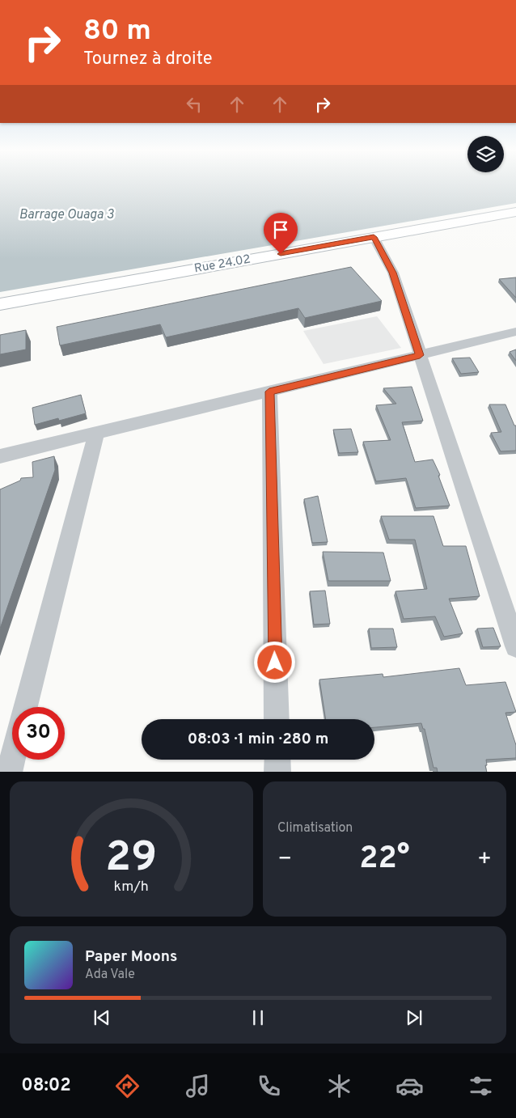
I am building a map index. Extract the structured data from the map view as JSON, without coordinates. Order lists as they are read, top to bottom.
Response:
{
  "streets": {
    "street": ["Rue 24.02"]
  },
  "water": ["Barrage Ouaga 3"],
  "page": {
    "turn": ["80 m", "Tournez à droite"],
    "limit": "30",
    "trip": "08:03 · 1 min · 280 m",
    "tile": "Climatisation",
    "heat": ["−", "22°", "+"],
    "song": ["Paper Moons", "Ada Vale"],
    "tabs": "08:02",
    "gauge": ["29", "km/h"]
  }
}
